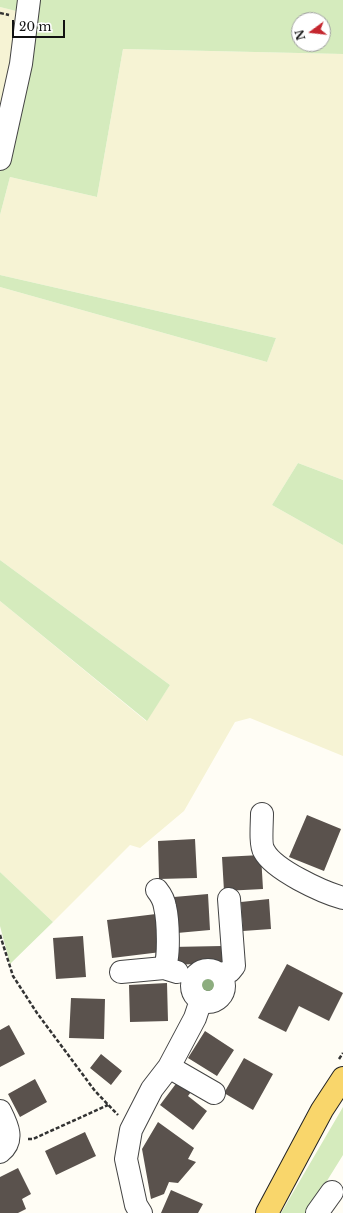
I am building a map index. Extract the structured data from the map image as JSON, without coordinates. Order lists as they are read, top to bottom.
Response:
{
  "scale_bar": "20 m",
  "north": "left"
}
